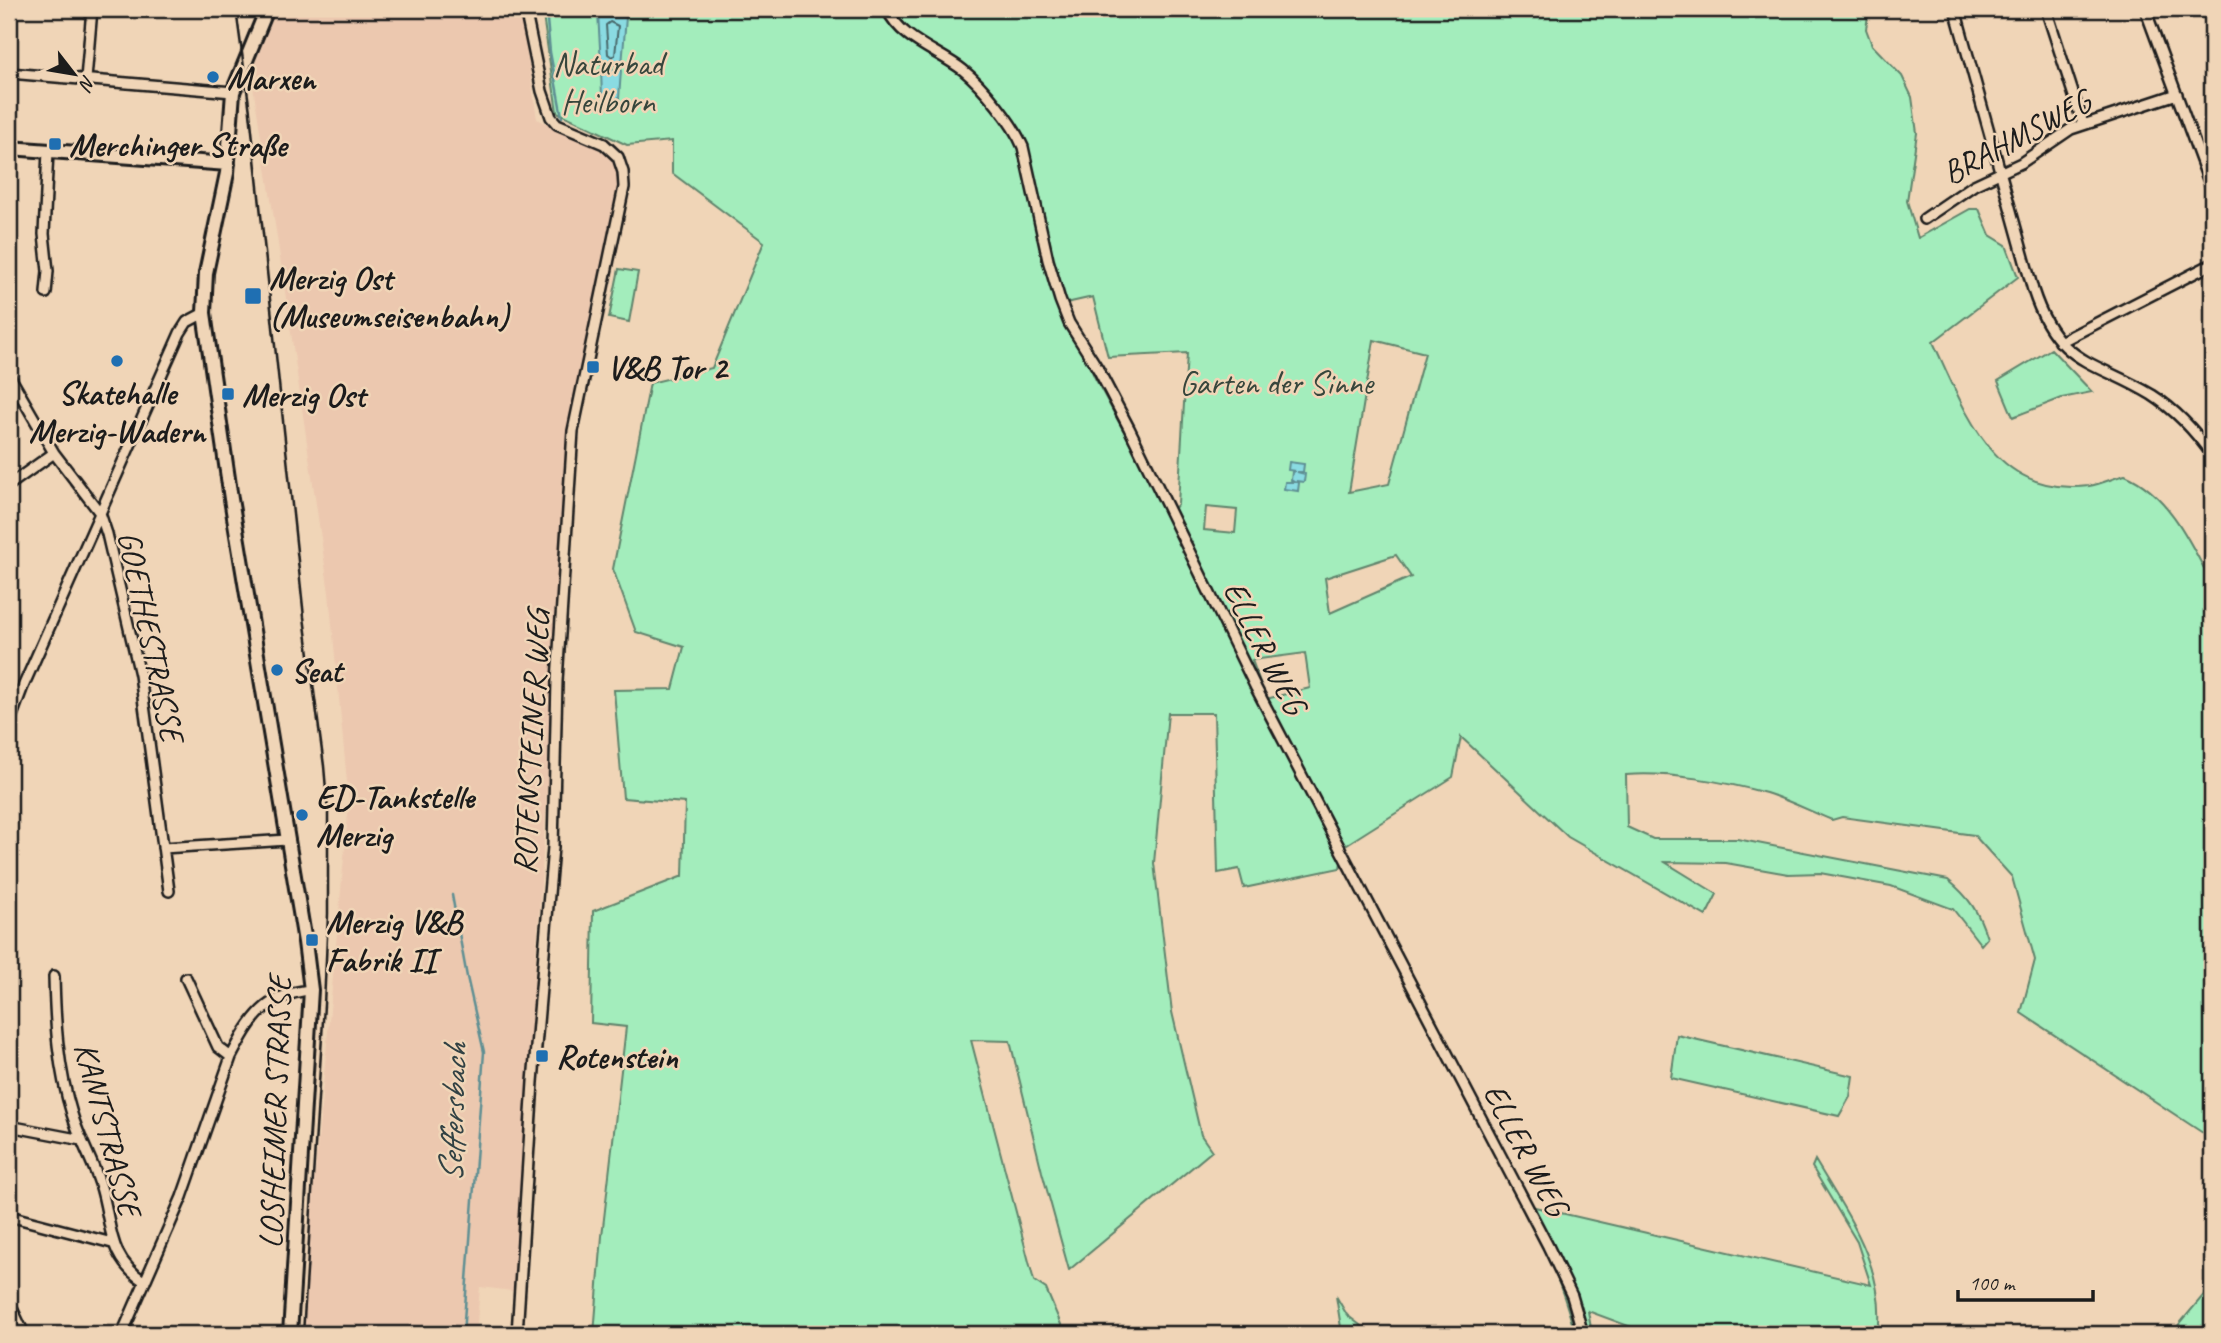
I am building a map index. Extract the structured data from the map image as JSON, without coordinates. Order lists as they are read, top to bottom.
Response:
{
  "streets": {
    "main road": ["LOSHEIMER STRASSE"],
    "street": [
      "BRAHMSWEG",
      "GOETHESTRASSE",
      "ELLER WEG",
      "ROTENSTEINER WEG",
      "KANTSTRASSE"
    ]
  },
  "water": ["Seffersbach"],
  "parks": ["Naturbad Heilborn", "Garten der Sinne"],
  "places": {
    "other": [
      "Marxen",
      "Skatehalle Merzig-Wadern",
      "Seat",
      "ED-Tankstelle Merzig"
    ],
    "transit": [
      "Merchinger Straße",
      "Merzig Ost (Museumseisenbahn)",
      "V&B Tor 2",
      "Merzig Ost",
      "Merzig V&B Fabrik II",
      "Rotenstein"
    ]
  },
  "scale_bar": "100 m",
  "north": "bottom right"
}
